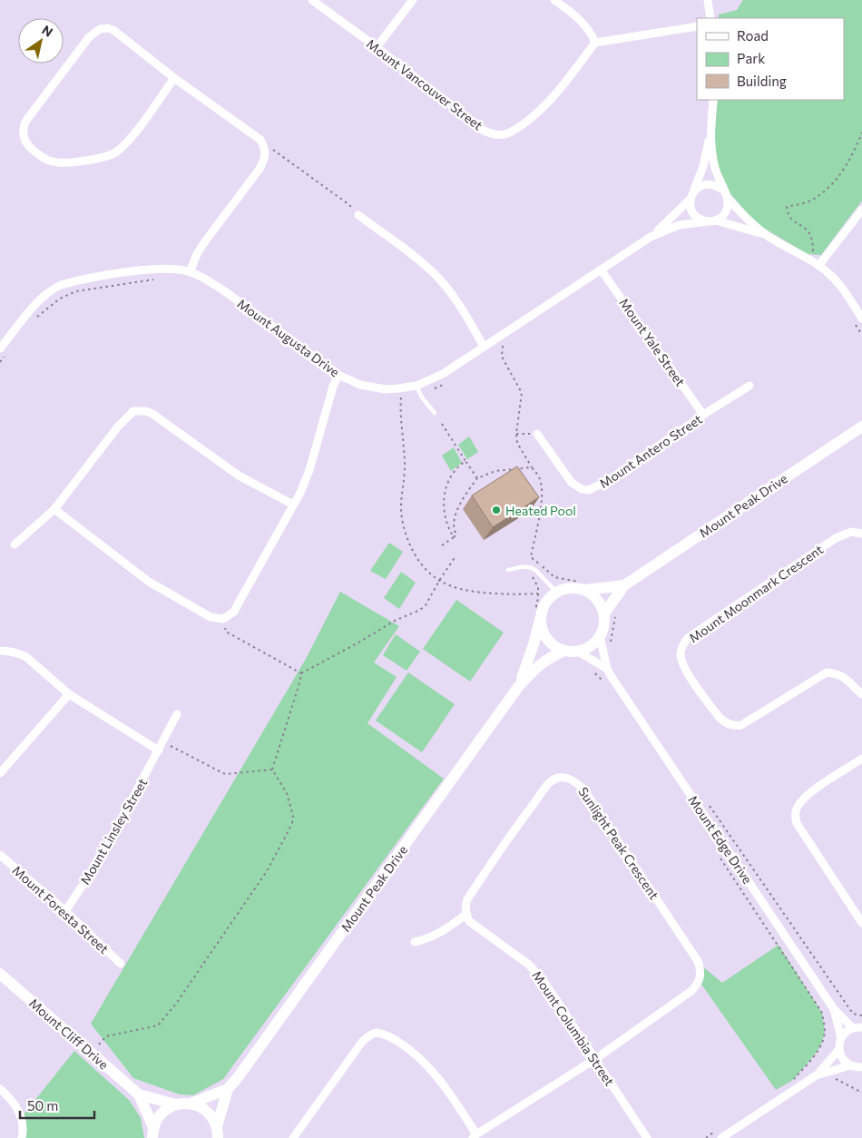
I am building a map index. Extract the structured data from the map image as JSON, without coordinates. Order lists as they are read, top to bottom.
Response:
{
  "streets": {
    "street": [
      "Mount Vancouver Street",
      "Mount Augusta Drive",
      "Mount Yale Street",
      "Mount Antero Street",
      "Mount Peak Drive",
      "Mount Moonmark Crescent",
      "Mount Linsley Street",
      "Mount Edge Drive",
      "Sunlight Peak Crescent",
      "Mount Foresta Street",
      "Mount Columbia Street",
      "Mount Cliff Drive"
    ]
  },
  "crossings": [
    ["Mount Augusta Drive", "Mount Yale Street"],
    ["Mount Yale Street", "Mount Antero Street"],
    ["Mount Peak Drive", "Mount Edge Drive"],
    ["Mount Peak Drive", "Mount Cliff Drive"],
    ["Mount Linsley Street", "Mount Foresta Street"],
    ["Sunlight Peak Crescent", "Mount Columbia Street"]
  ],
  "places": ["Heated Pool"],
  "legend": ["Road", "Park", "Building"],
  "scale_bar": "50 m",
  "north": "top right"
}
